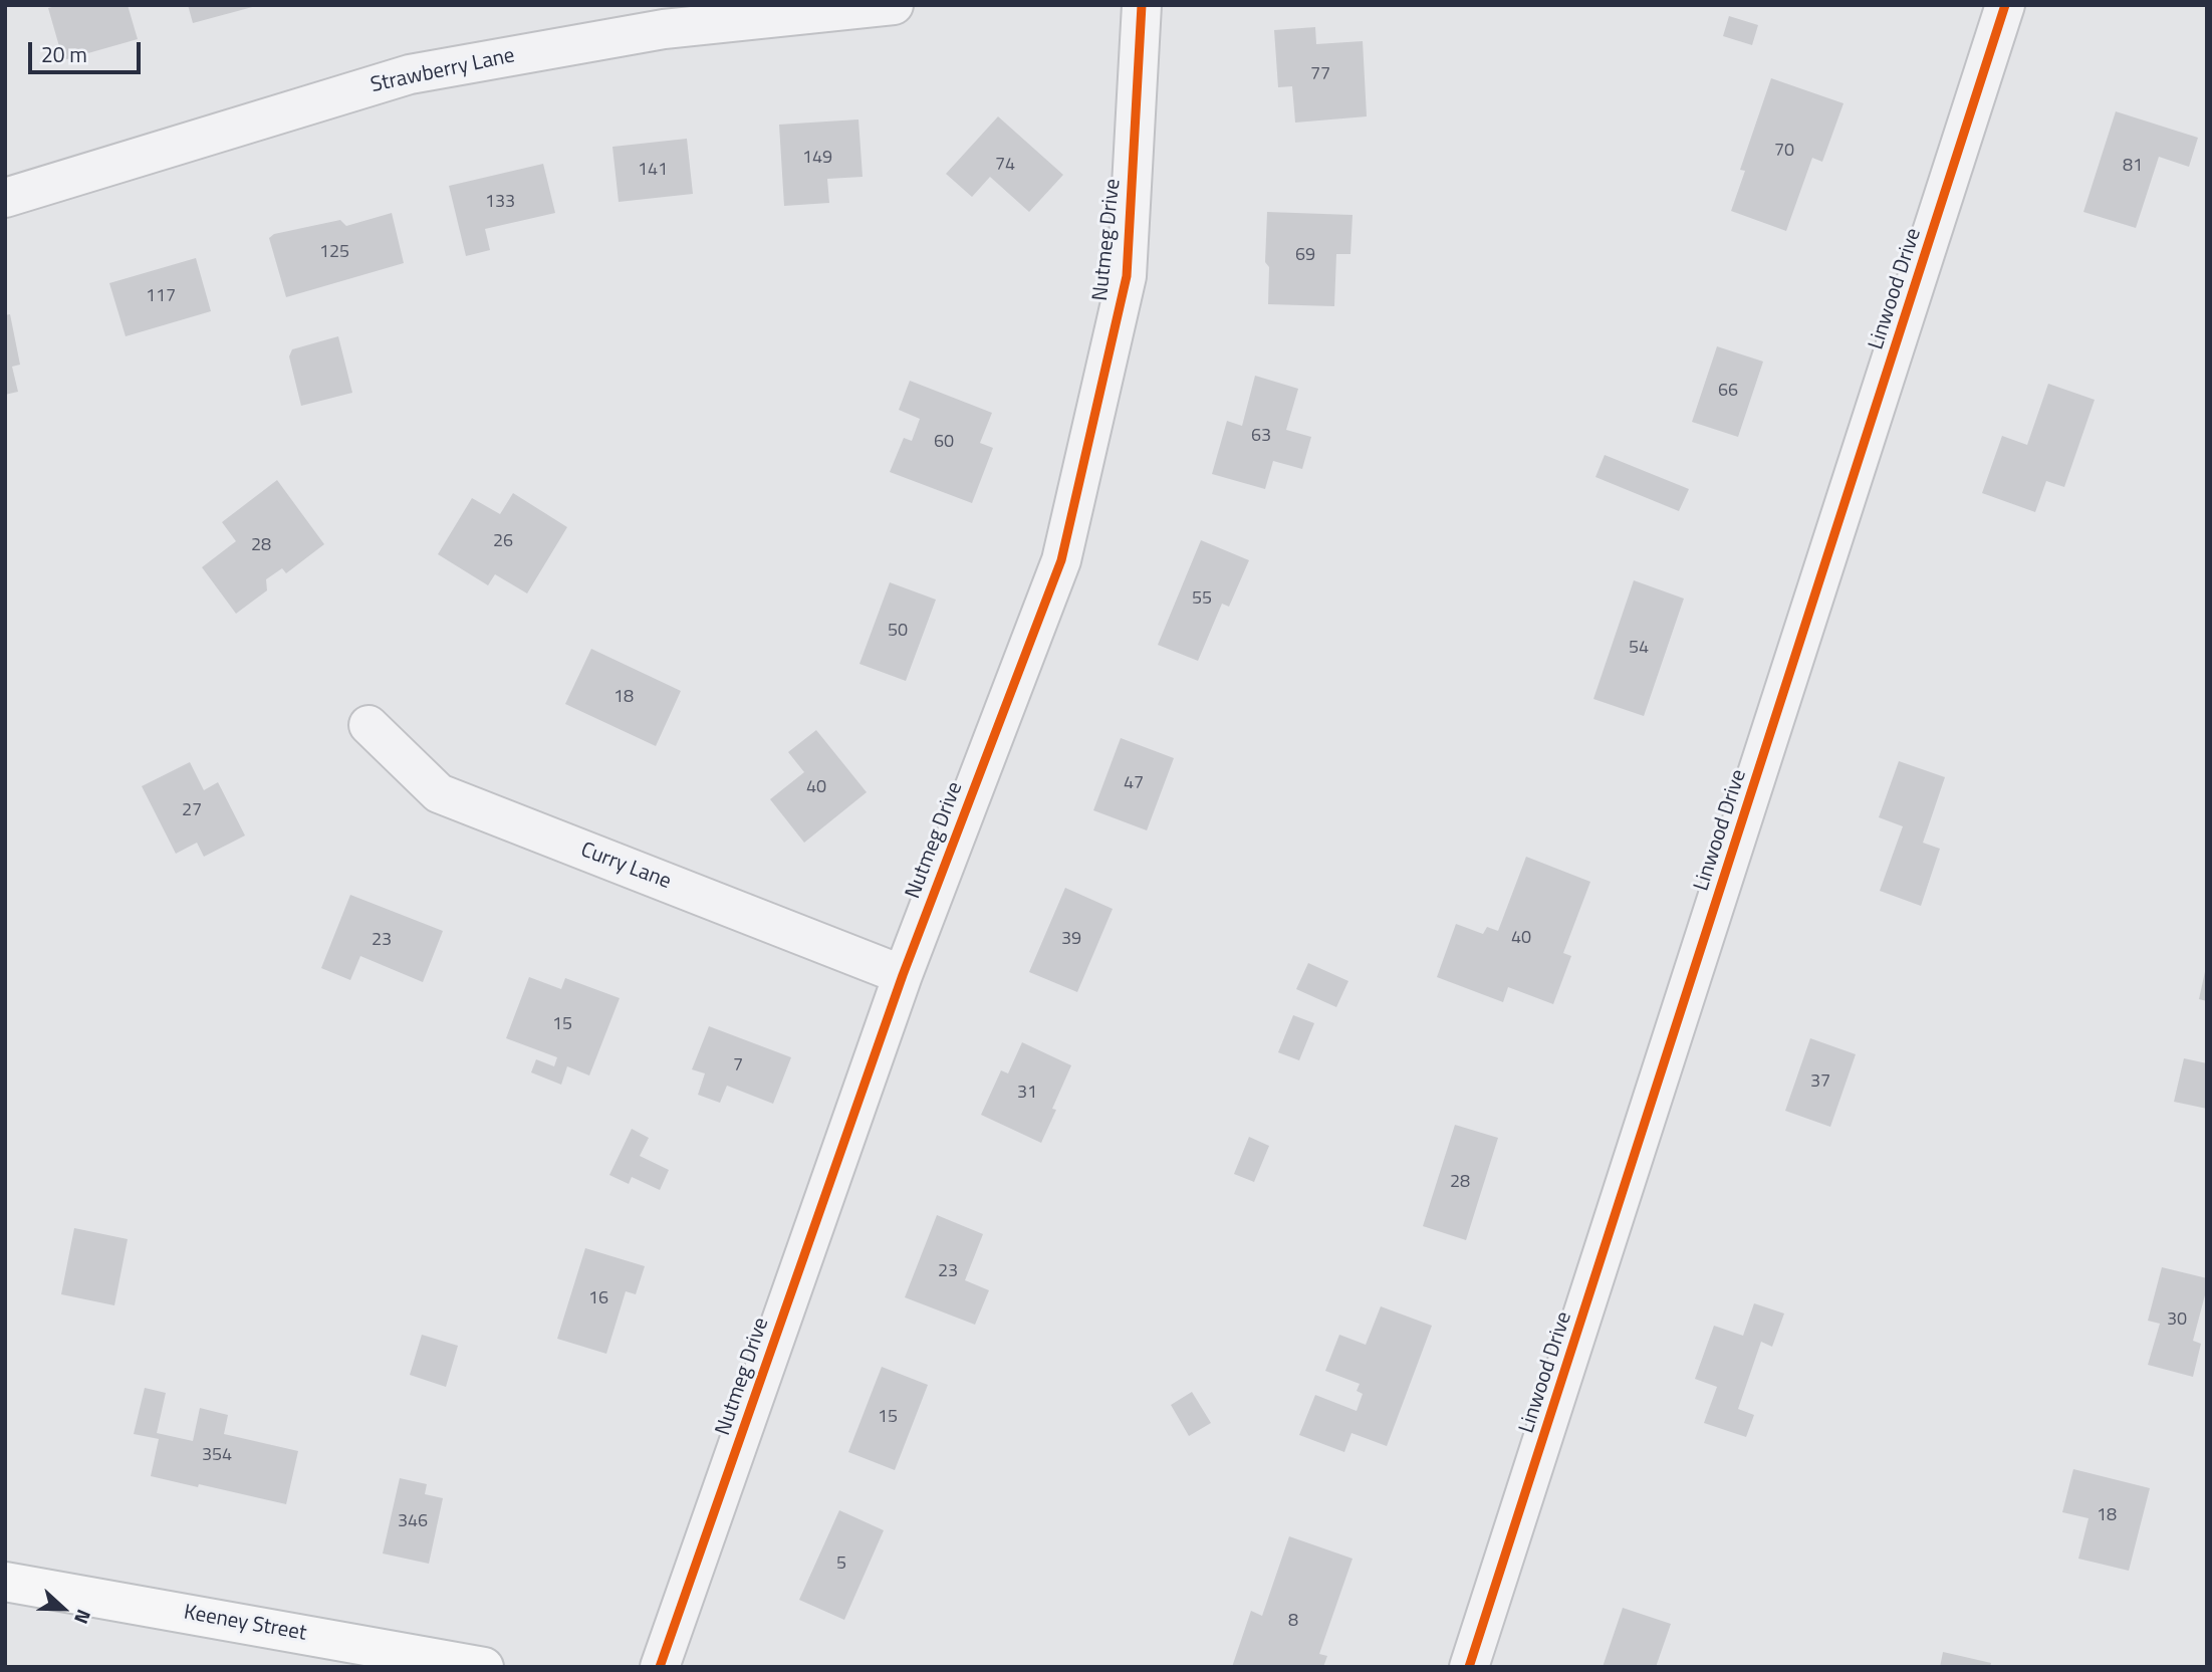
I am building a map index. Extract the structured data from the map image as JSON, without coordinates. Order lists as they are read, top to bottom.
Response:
{
  "streets": {
    "main road": ["Keeney Street"],
    "street": [
      "Strawberry Lane",
      "Nutmeg Drive",
      "Linwood Drive",
      "Curry Lane"
    ]
  },
  "crossings": [
    ["Nutmeg Drive", "Curry Lane"]
  ],
  "house_numbers": [
    "77",
    "70",
    "149",
    "74",
    "81",
    "141",
    "133",
    "125",
    "69",
    "117",
    "66",
    "63",
    "60",
    "26",
    "28",
    "55",
    "50",
    "54",
    "18",
    "47",
    "40",
    "27",
    "40",
    "39",
    "23",
    "15",
    "7",
    "37",
    "31",
    "28",
    "23",
    "16",
    "30",
    "15",
    "354",
    "18",
    "346",
    "5",
    "8"
  ],
  "scale_bar": "20 m",
  "north": "right"
}
